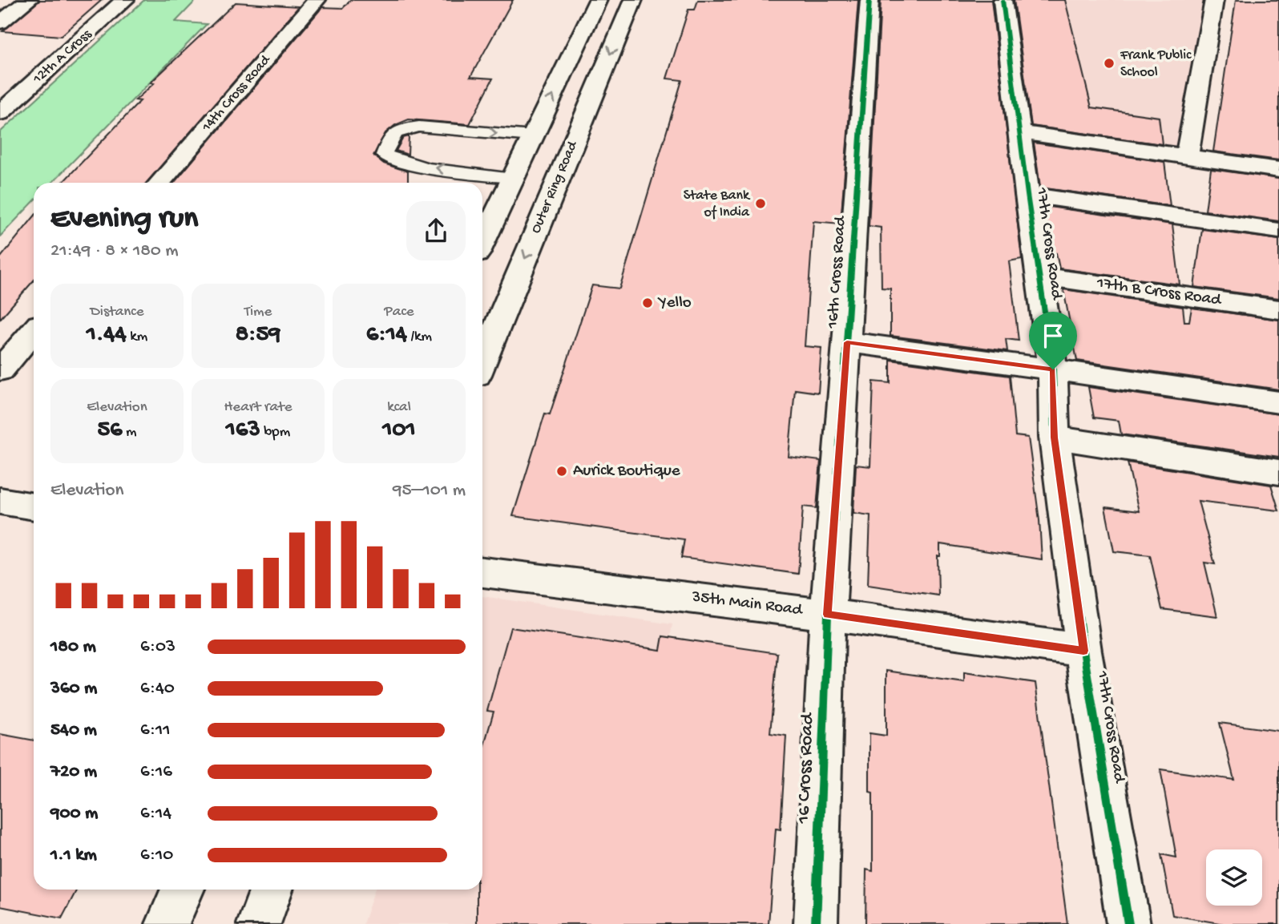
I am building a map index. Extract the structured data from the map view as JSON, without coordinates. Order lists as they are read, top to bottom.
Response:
{
  "streets": {
    "main road": [
      "12th A Cross",
      "14th Cross Road",
      "Outer Ring Road",
      "17th Cross Road",
      "16th Cross Road",
      "17th B Cross Road",
      "35th Main Road",
      "16 Cross Road"
    ]
  },
  "crossings": [
    ["17th Cross Road", "17th B Cross Road"],
    ["17th Cross Road", "35th Main Road"],
    ["16th Cross Road", "35th Main Road"],
    ["16th Cross Road", "16 Cross Road"],
    ["35th Main Road", "16 Cross Road"]
  ],
  "places": [
    "Frank Public School",
    "State Bank of India",
    "Yello",
    "Aurick Boutique"
  ],
  "page": {
    "heading": ["Evening run", "21:49 · 8 × 180 m"],
    "stats": [
      ["Distance", "1.44 km"],
      ["Time", "8:59"],
      ["Pace", "6:14 /km"],
      ["Elevation", "56 m"],
      ["Heart rate", "163 bpm"],
      ["kcal", "101"]
    ],
    "chart": ["Elevation", "95–101 m"],
    "list": [
      {
        "name": "180 m",
        "note": "6:03"
      },
      {
        "name": "360 m",
        "note": "6:40"
      },
      {
        "name": "540 m",
        "note": "6:11"
      },
      {
        "name": "720 m",
        "note": "6:16"
      },
      {
        "name": "900 m",
        "note": "6:14"
      },
      {
        "name": "1.1 km",
        "note": "6:10"
      }
    ]
  }
}
